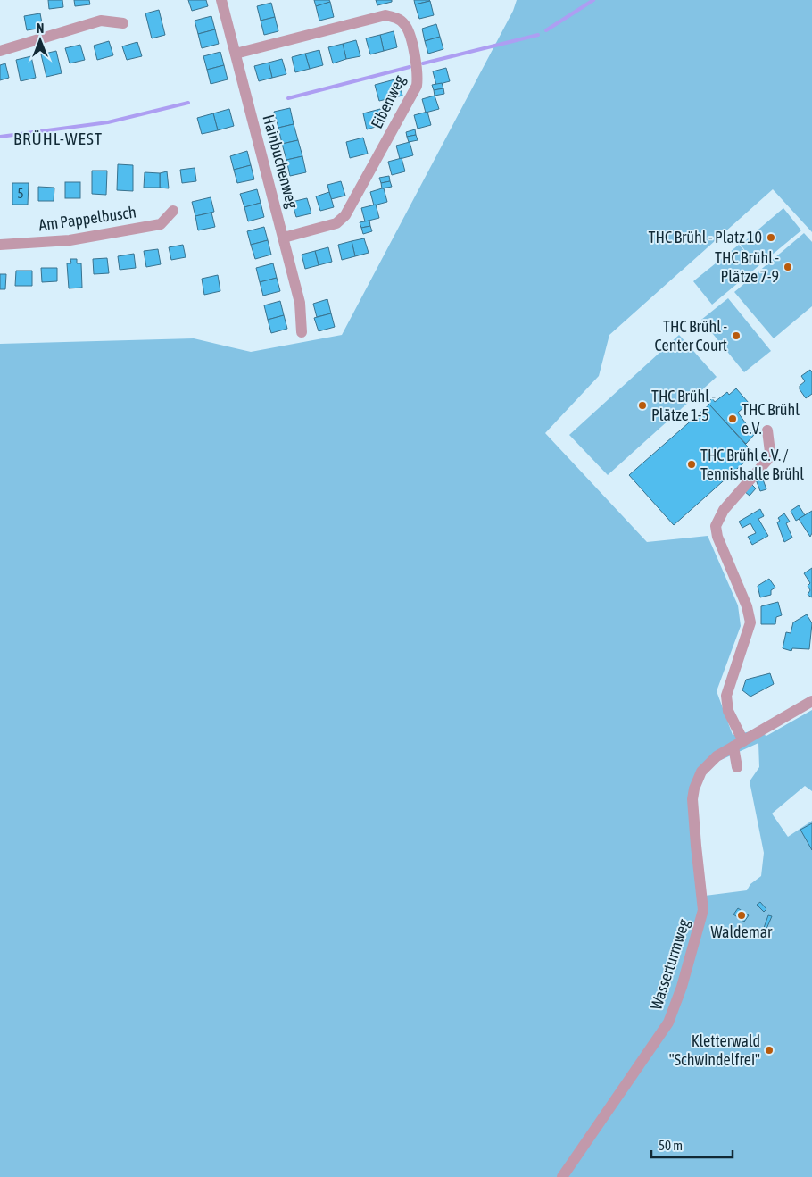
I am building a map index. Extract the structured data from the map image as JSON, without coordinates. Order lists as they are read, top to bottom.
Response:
{
  "streets": {
    "street": [
      "Eibenweg",
      "Hainbuchenweg",
      "Am Pappelbusch",
      "Wasserturmweg"
    ]
  },
  "crossings": [
    ["Eibenweg", "Hainbuchenweg"]
  ],
  "districts": ["BRÜHL-WEST"],
  "places": [
    "THC Brühl - Platz 10",
    "THC Brühl - Plätze 7-9",
    "THC Brühl - Center Court",
    "THC Brühl - Plätze 1-5",
    "THC Brühl e.V.",
    "THC Brühl e.V. / Tennishalle Brühl",
    "Waldemar",
    "Kletterwald \"Schwindelfrei\""
  ],
  "house_numbers": ["5"],
  "scale_bar": "50 m",
  "north": "top"
}
